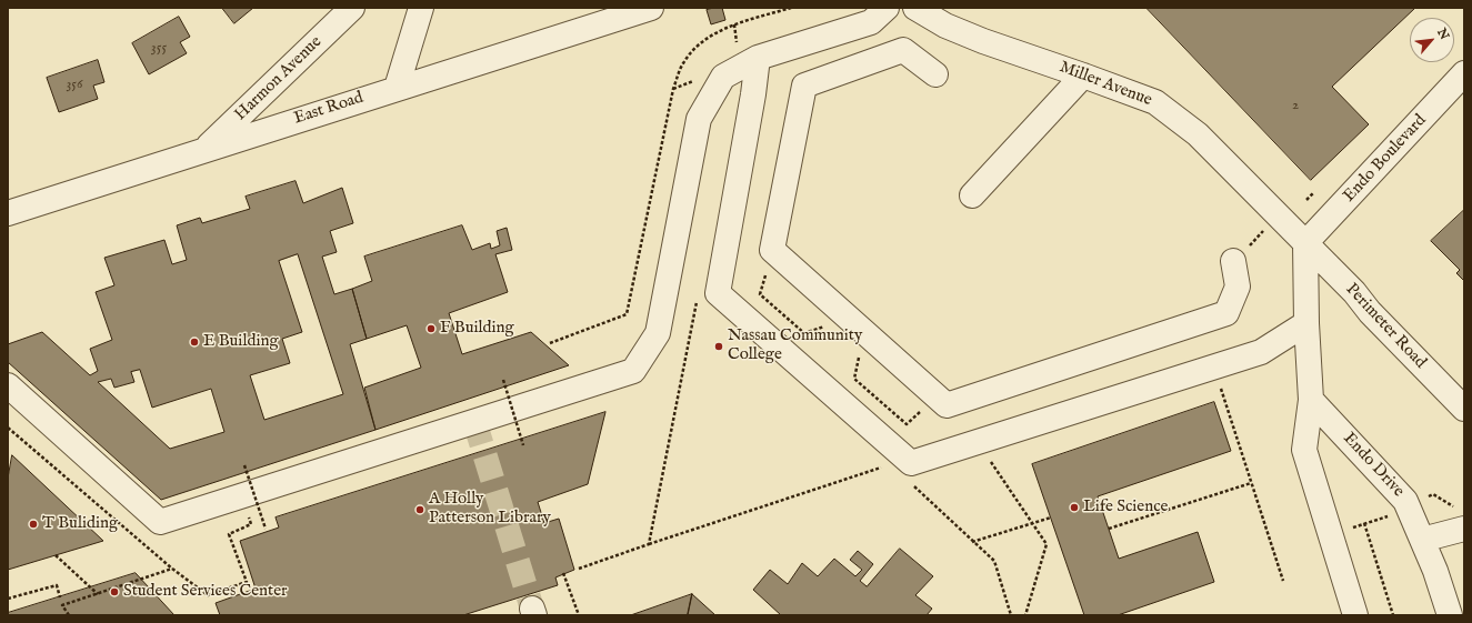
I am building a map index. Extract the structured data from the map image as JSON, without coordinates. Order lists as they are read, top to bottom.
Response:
{
  "streets": {
    "street": [
      "Harmon Avenue",
      "Miller Avenue",
      "East Road",
      "Endo Boulevard",
      "Perimeter Road",
      "Endo Drive"
    ]
  },
  "crossings": [
    ["Harmon Avenue", "East Road"],
    ["Miller Avenue", "Endo Boulevard"],
    ["Miller Avenue", "Perimeter Road"],
    ["Endo Boulevard", "Perimeter Road"]
  ],
  "places": [
    "F Building",
    "E Building",
    "Nassau Community College",
    "Life Science",
    "A Holly Patterson Library",
    "T Buliding",
    "Student Services Center"
  ],
  "house_numbers": ["355", "356", "2"],
  "north": "top right"
}
